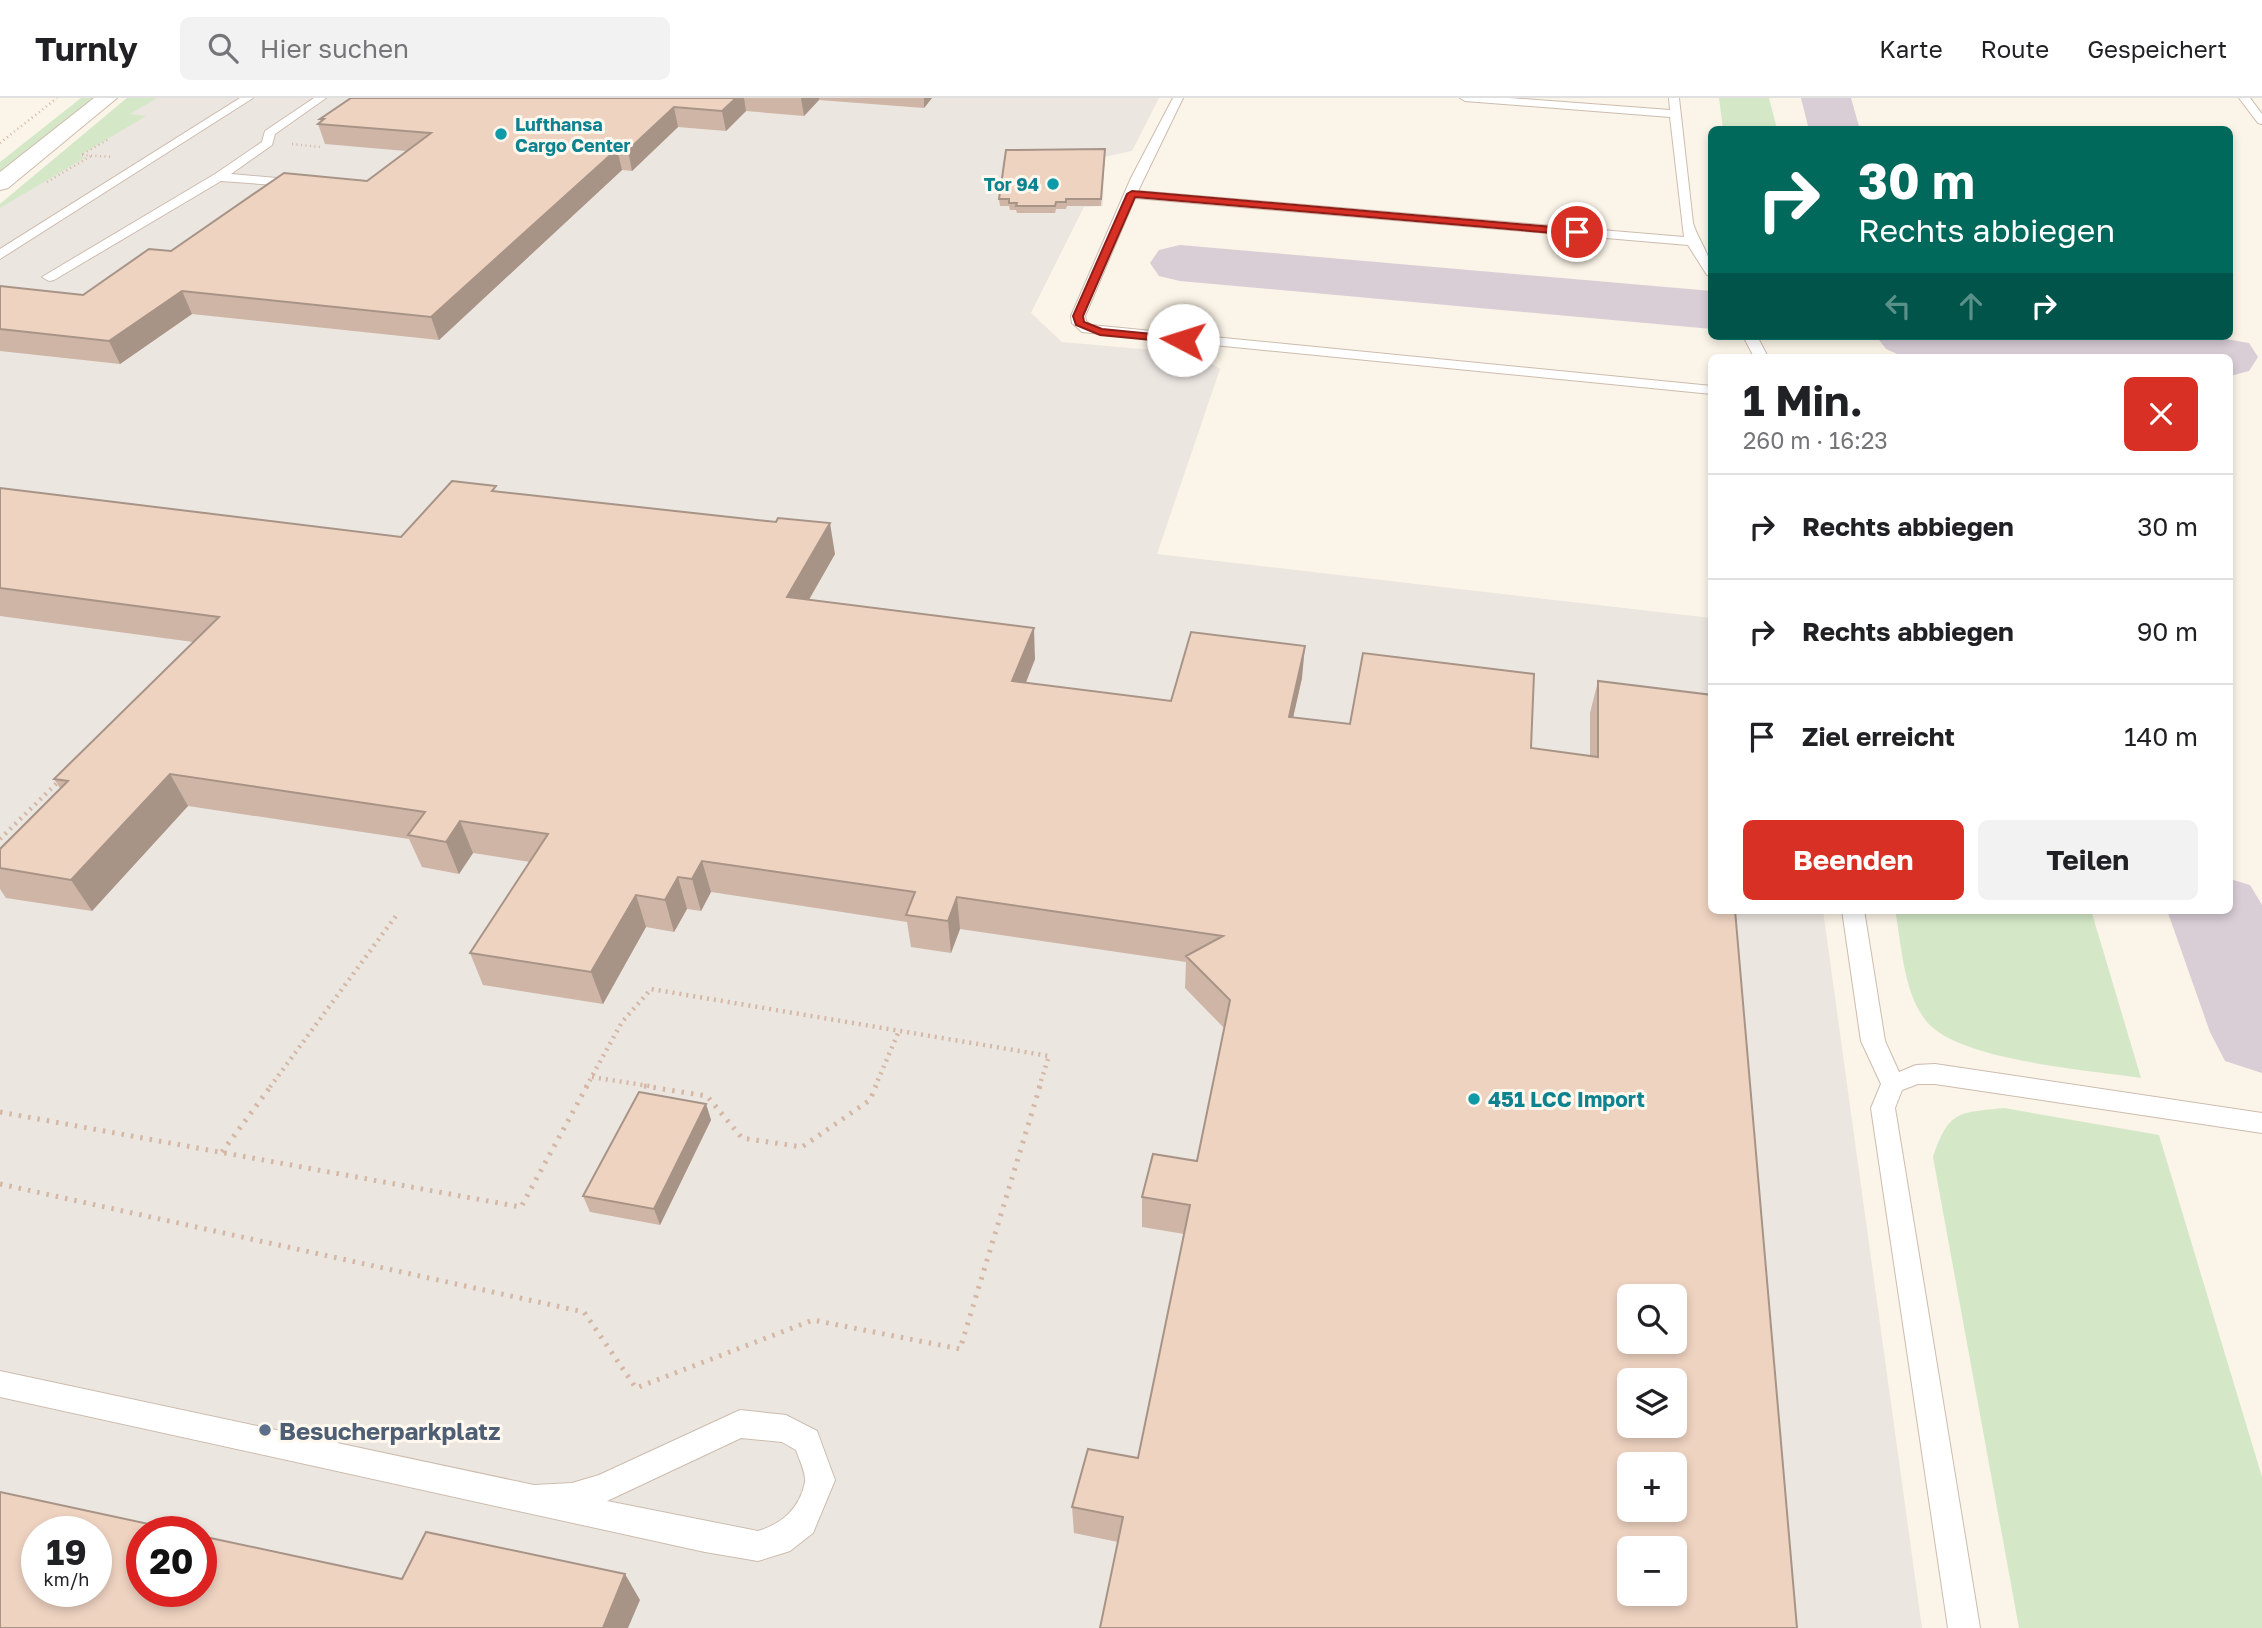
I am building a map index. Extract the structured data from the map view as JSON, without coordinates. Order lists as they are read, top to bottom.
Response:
{
  "places": [
    "Lufthansa Cargo Center",
    "Tor 94",
    "451 LCC Import",
    "Besucherparkplatz"
  ],
  "page": {
    "header": "Turnly",
    "search": "Hier suchen",
    "nav": ["Karte", "Route", "Gespeichert"],
    "turn": ["30 m", "Rechts abbiegen"],
    "heading": ["1 Min.", "260 m · 16:23"],
    "list": [
      {
        "name": "Rechts abbiegen",
        "value": "30 m"
      },
      {
        "name": "Rechts abbiegen",
        "value": "90 m"
      },
      {
        "name": "Ziel erreicht",
        "value": "140 m"
      }
    ],
    "buttons": ["Beenden", "Teilen"],
    "map_buttons": ["+", "−"],
    "speed": "19 km/h",
    "limit": "20"
  }
}
